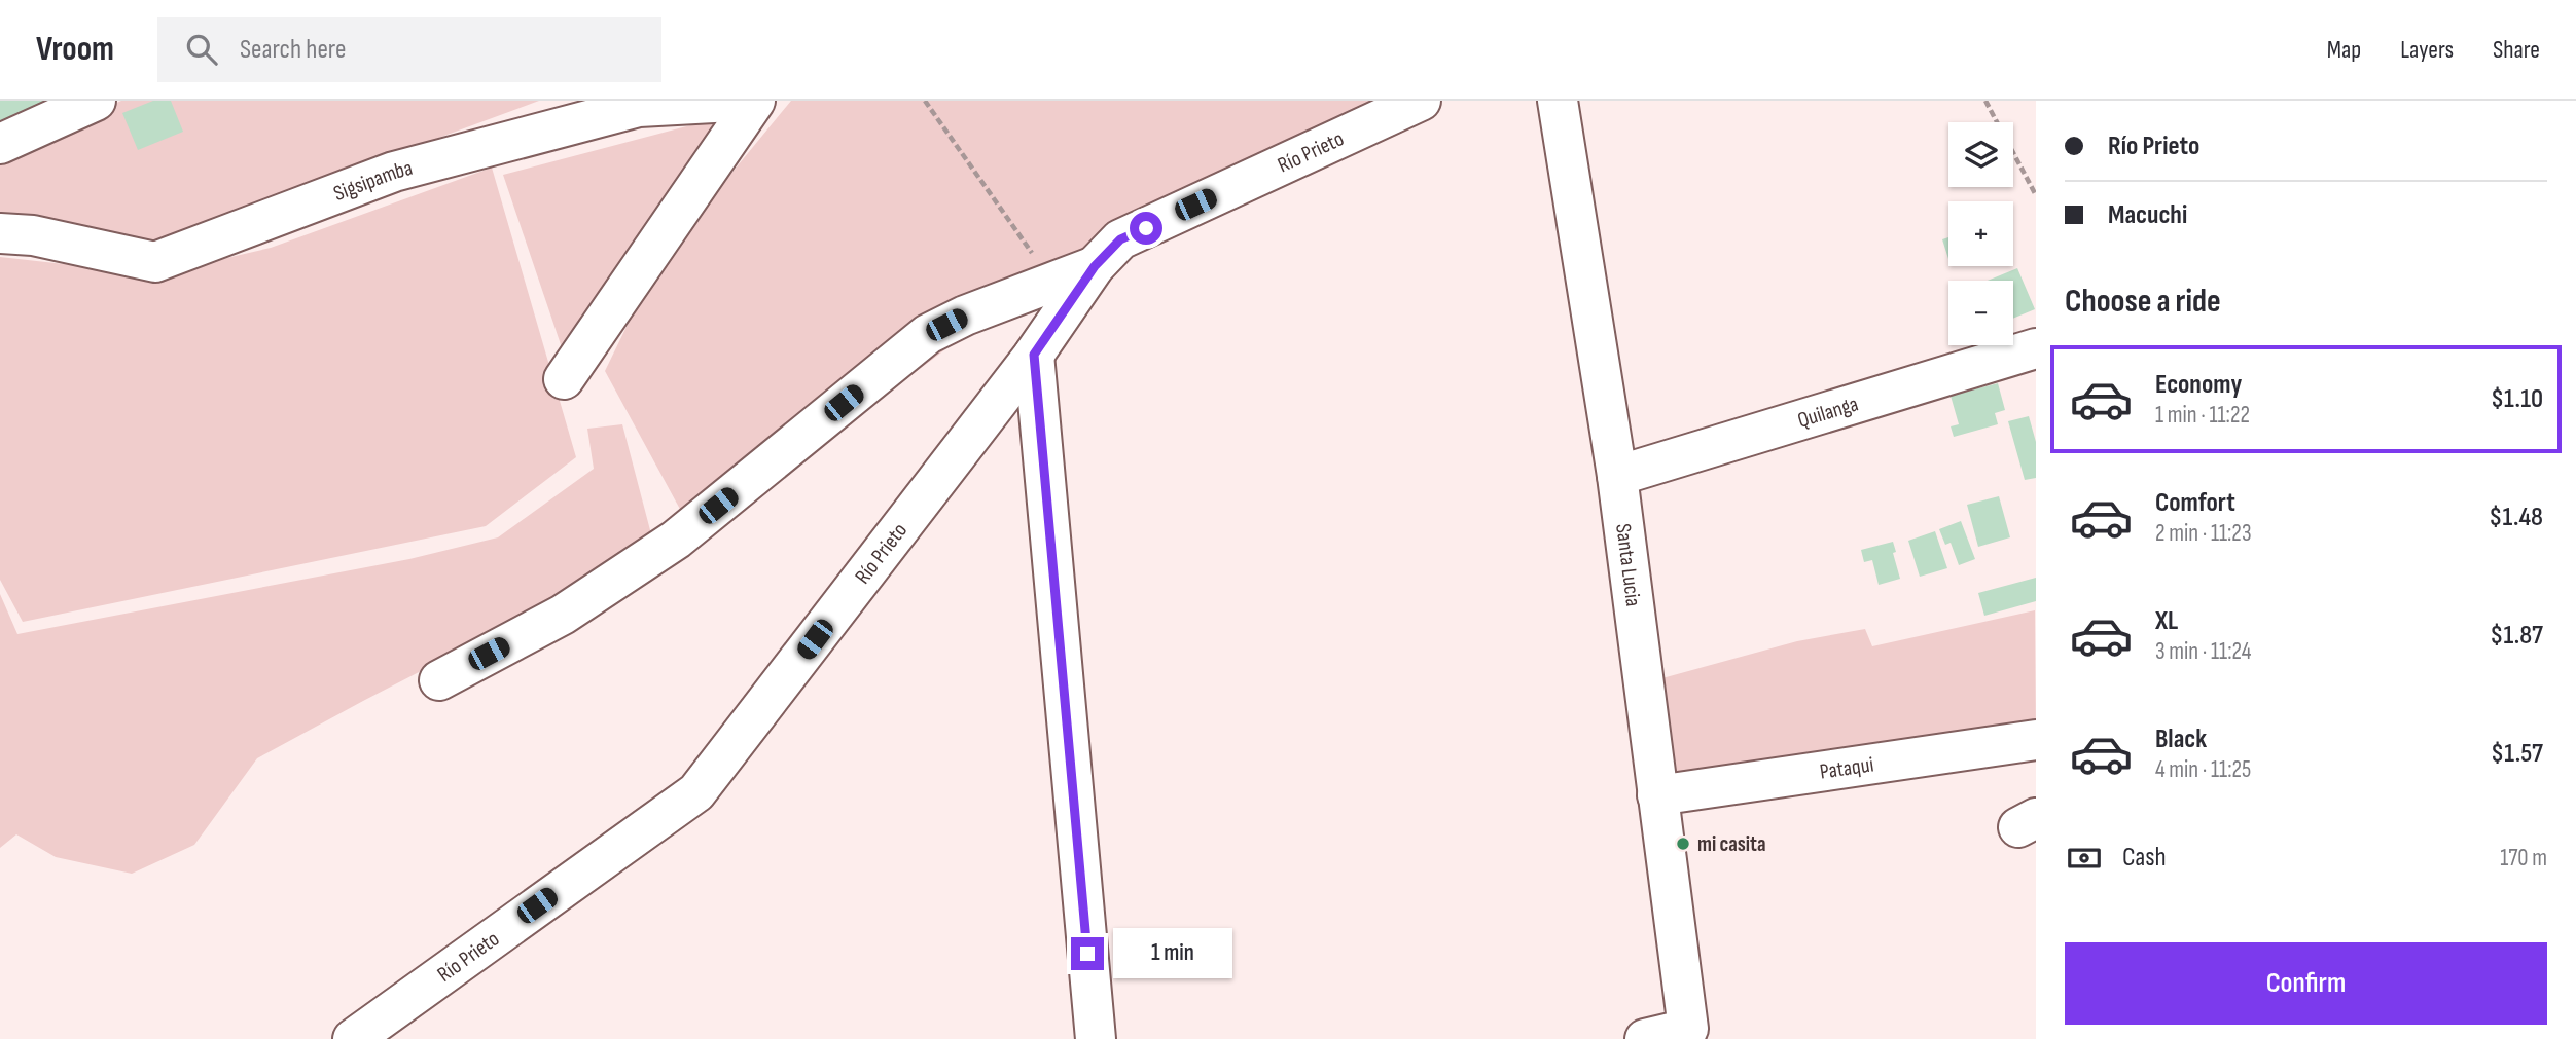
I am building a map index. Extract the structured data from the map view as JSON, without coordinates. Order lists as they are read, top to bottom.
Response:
{
  "streets": {
    "street": [
      "Río Prieto",
      "Sigsipamba",
      "Quilanga",
      "Santa Lucia",
      "Pataqui"
    ]
  },
  "crossings": [
    ["Quilanga", "Santa Lucia"],
    ["Santa Lucia", "Pataqui"]
  ],
  "places": ["mi casita"],
  "page": {
    "header": "Vroom",
    "search": "Search here",
    "nav": ["Map", "Layers", "Share"],
    "banner": ["Río Prieto", "Macuchi"],
    "map_buttons": ["+", "−"],
    "heading": "Choose a ride",
    "list": [
      {
        "name": "Economy",
        "note": "1 min · 11:22",
        "value": "$1.10"
      },
      {
        "name": "Comfort",
        "note": "2 min · 11:23",
        "value": "$1.48"
      },
      {
        "name": "XL",
        "note": "3 min · 11:24",
        "value": "$1.87"
      },
      {
        "name": "Black",
        "note": "4 min · 11:25",
        "value": "$1.57"
      }
    ],
    "pay": ["Cash", "170 m"],
    "bubble": "1 min",
    "buttons": "Confirm"
  }
}
